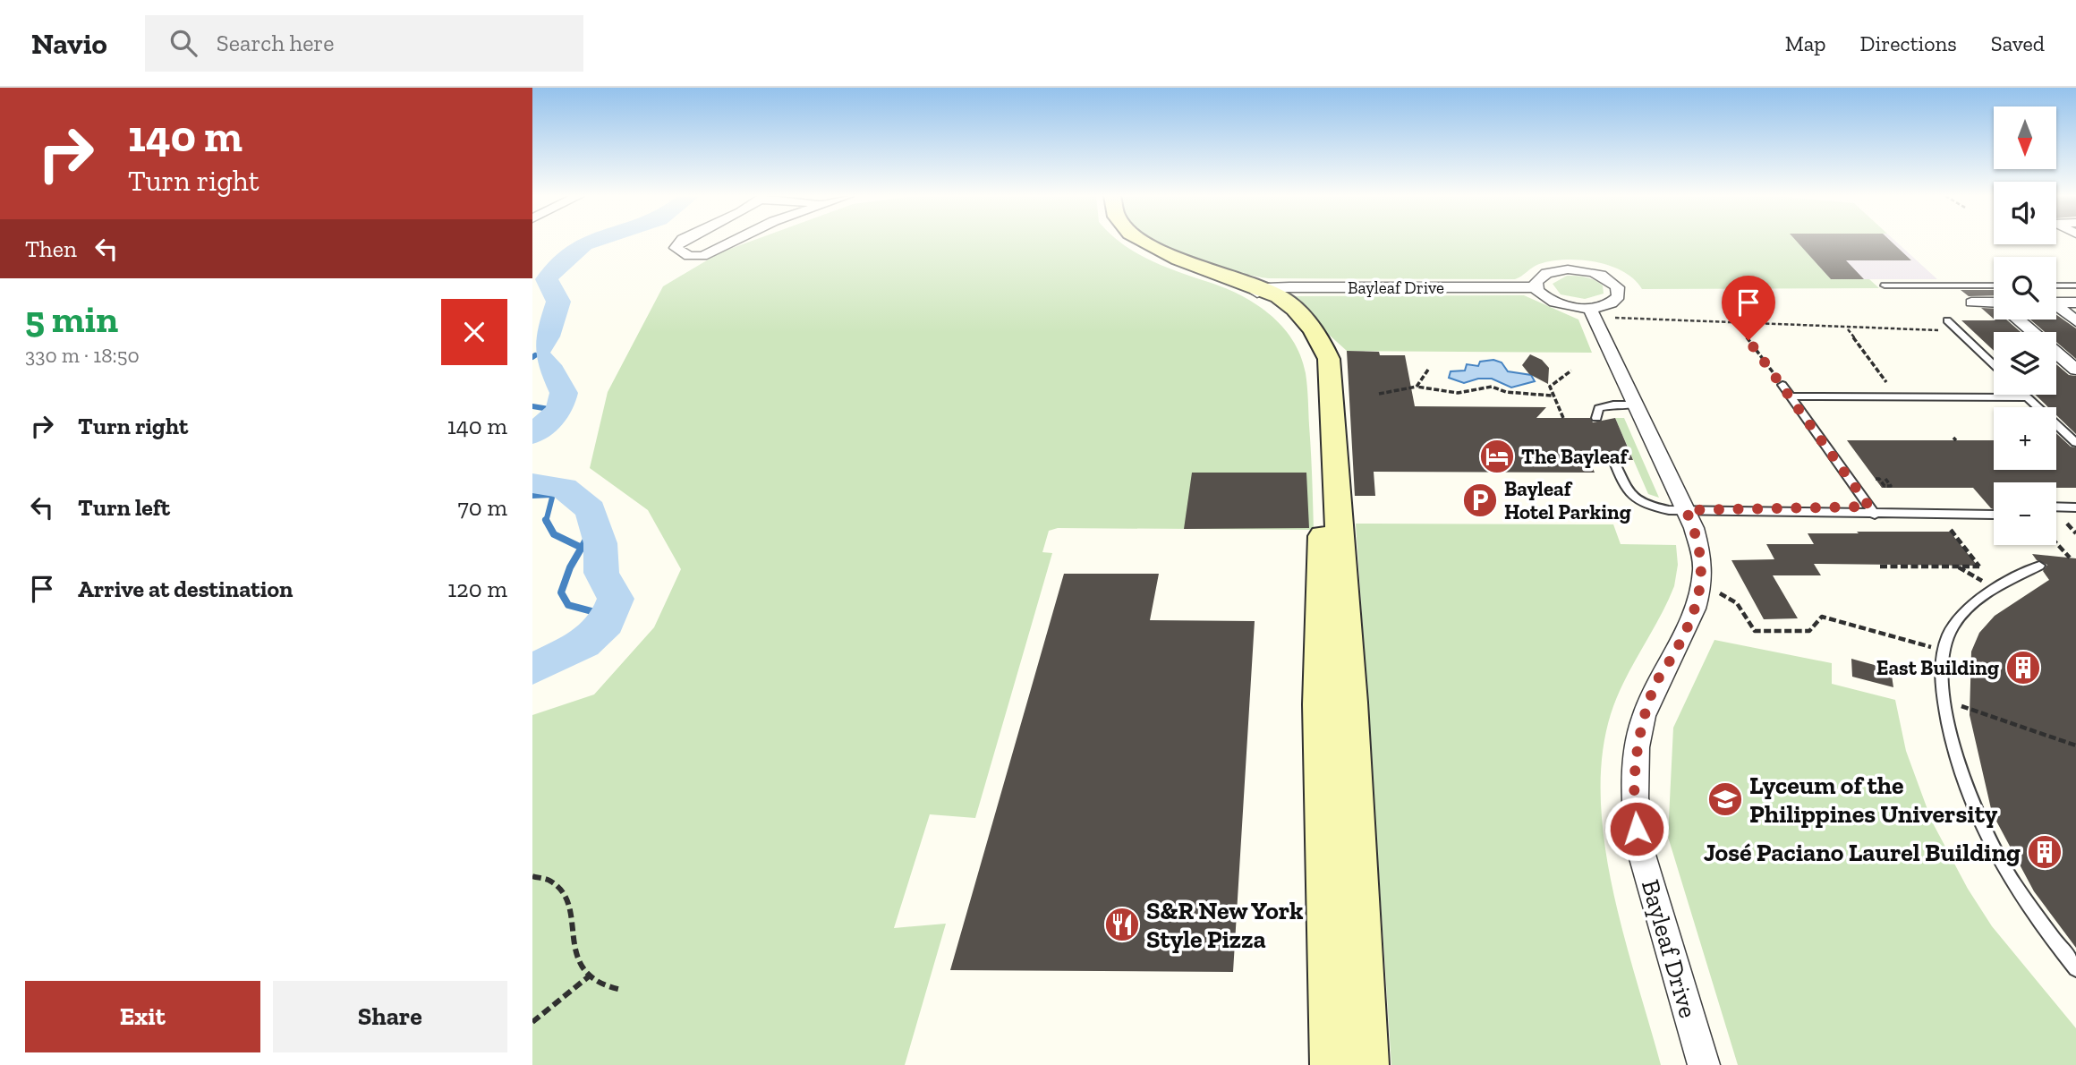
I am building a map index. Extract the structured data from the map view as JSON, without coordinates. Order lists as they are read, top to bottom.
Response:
{
  "streets": {
    "street": ["Bayleaf Drive"]
  },
  "places": {
    "hotel": ["The Bayleaf"],
    "parking": ["Bayleaf Hotel Parking"],
    "building": ["East Building", "José Paciano Laurel Building"],
    "school or university": ["Lyceum of the Philippines University"],
    "restaurant": ["S&R New York Style Pizza"]
  },
  "north": "bottom",
  "page": {
    "header": "Navio",
    "search": "Search here",
    "nav": ["Map", "Directions", "Saved"],
    "turn": ["140 m", "Turn right"],
    "map_buttons": ["+", "−"],
    "then": "Then",
    "heading": ["5 min", "330 m · 18:50"],
    "list": [
      {
        "name": "Turn right",
        "value": "140 m"
      },
      {
        "name": "Turn left",
        "value": "70 m"
      },
      {
        "name": "Arrive at destination",
        "value": "120 m"
      }
    ],
    "buttons": ["Exit", "Share"]
  }
}
